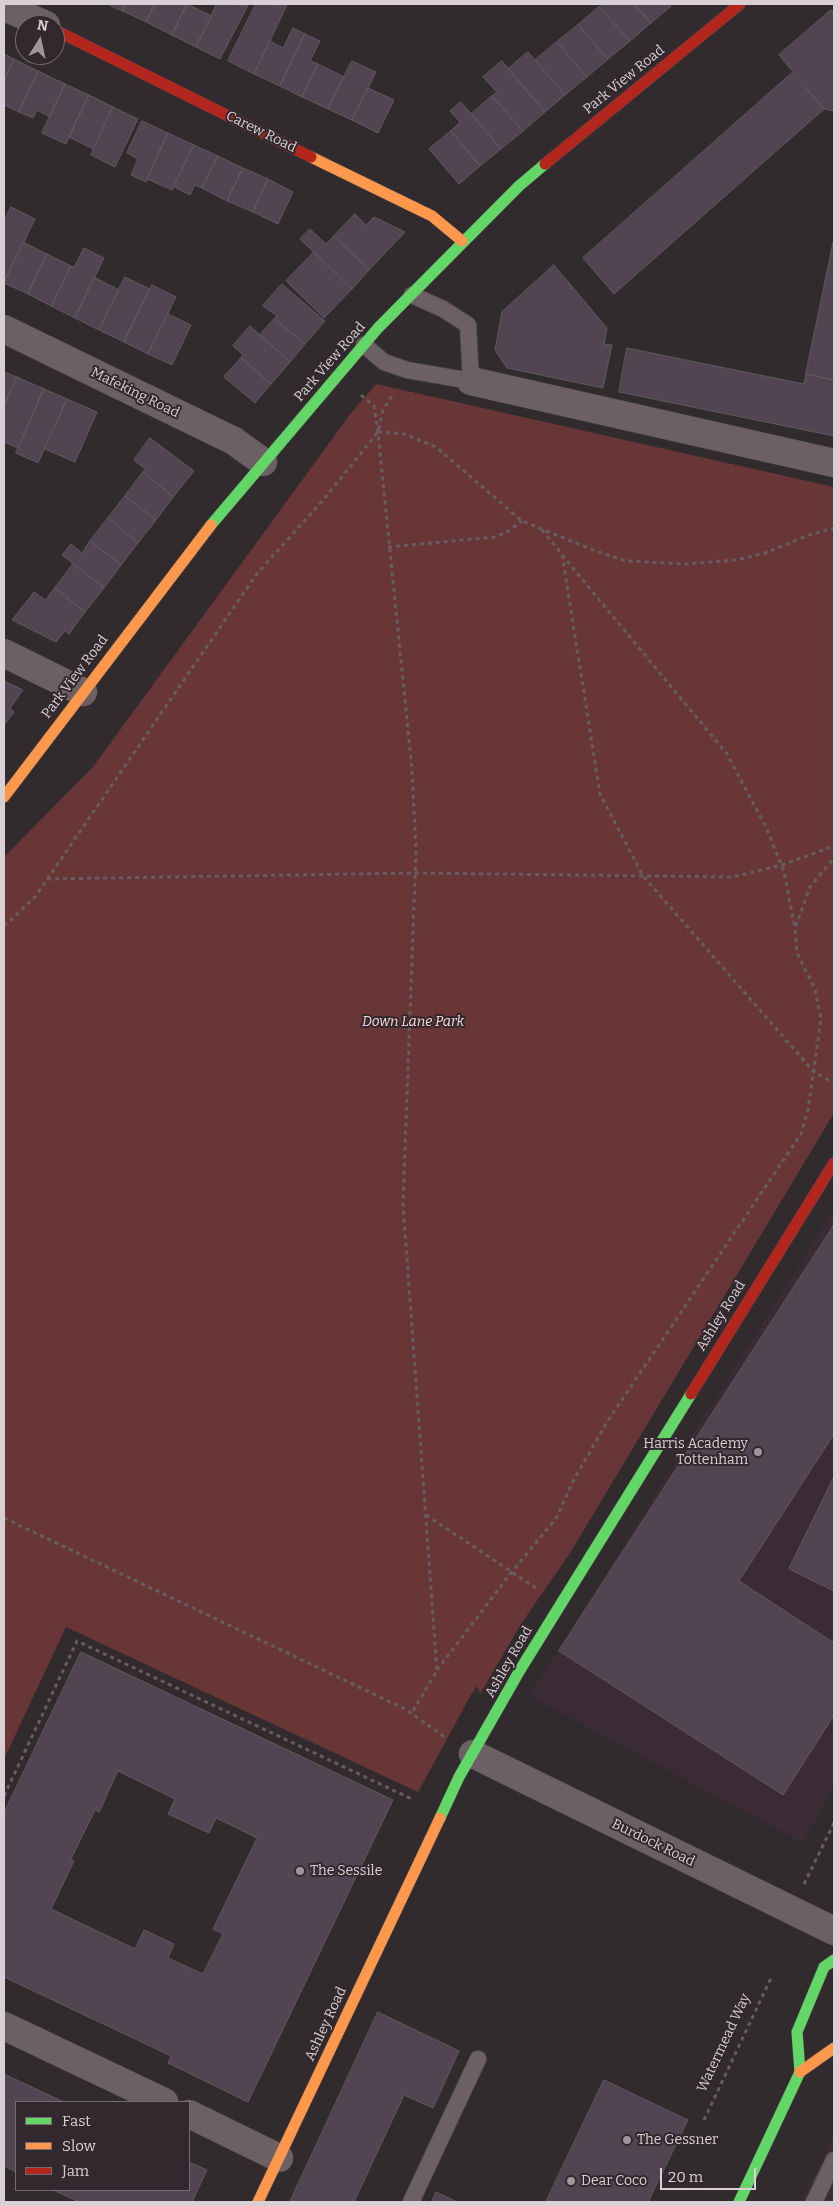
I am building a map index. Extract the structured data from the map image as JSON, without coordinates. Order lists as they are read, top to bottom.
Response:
{
  "streets": {
    "street": [
      "Park View Road",
      "Carew Road",
      "Mafeking Road",
      "Ashley Road",
      "Burdock Road"
    ],
    "path": ["Watermead Way"]
  },
  "crossings": [
    ["Park View Road", "Carew Road"],
    ["Park View Road", "Mafeking Road"],
    ["Ashley Road", "Burdock Road"]
  ],
  "parks": ["Down Lane Park"],
  "places": [
    "Harris Academy Tottenham",
    "The Sessile",
    "The Gessner",
    "Dear Coco"
  ],
  "legend": ["Fast", "Slow", "Jam"],
  "scale_bar": "20 m",
  "north": "top"
}
